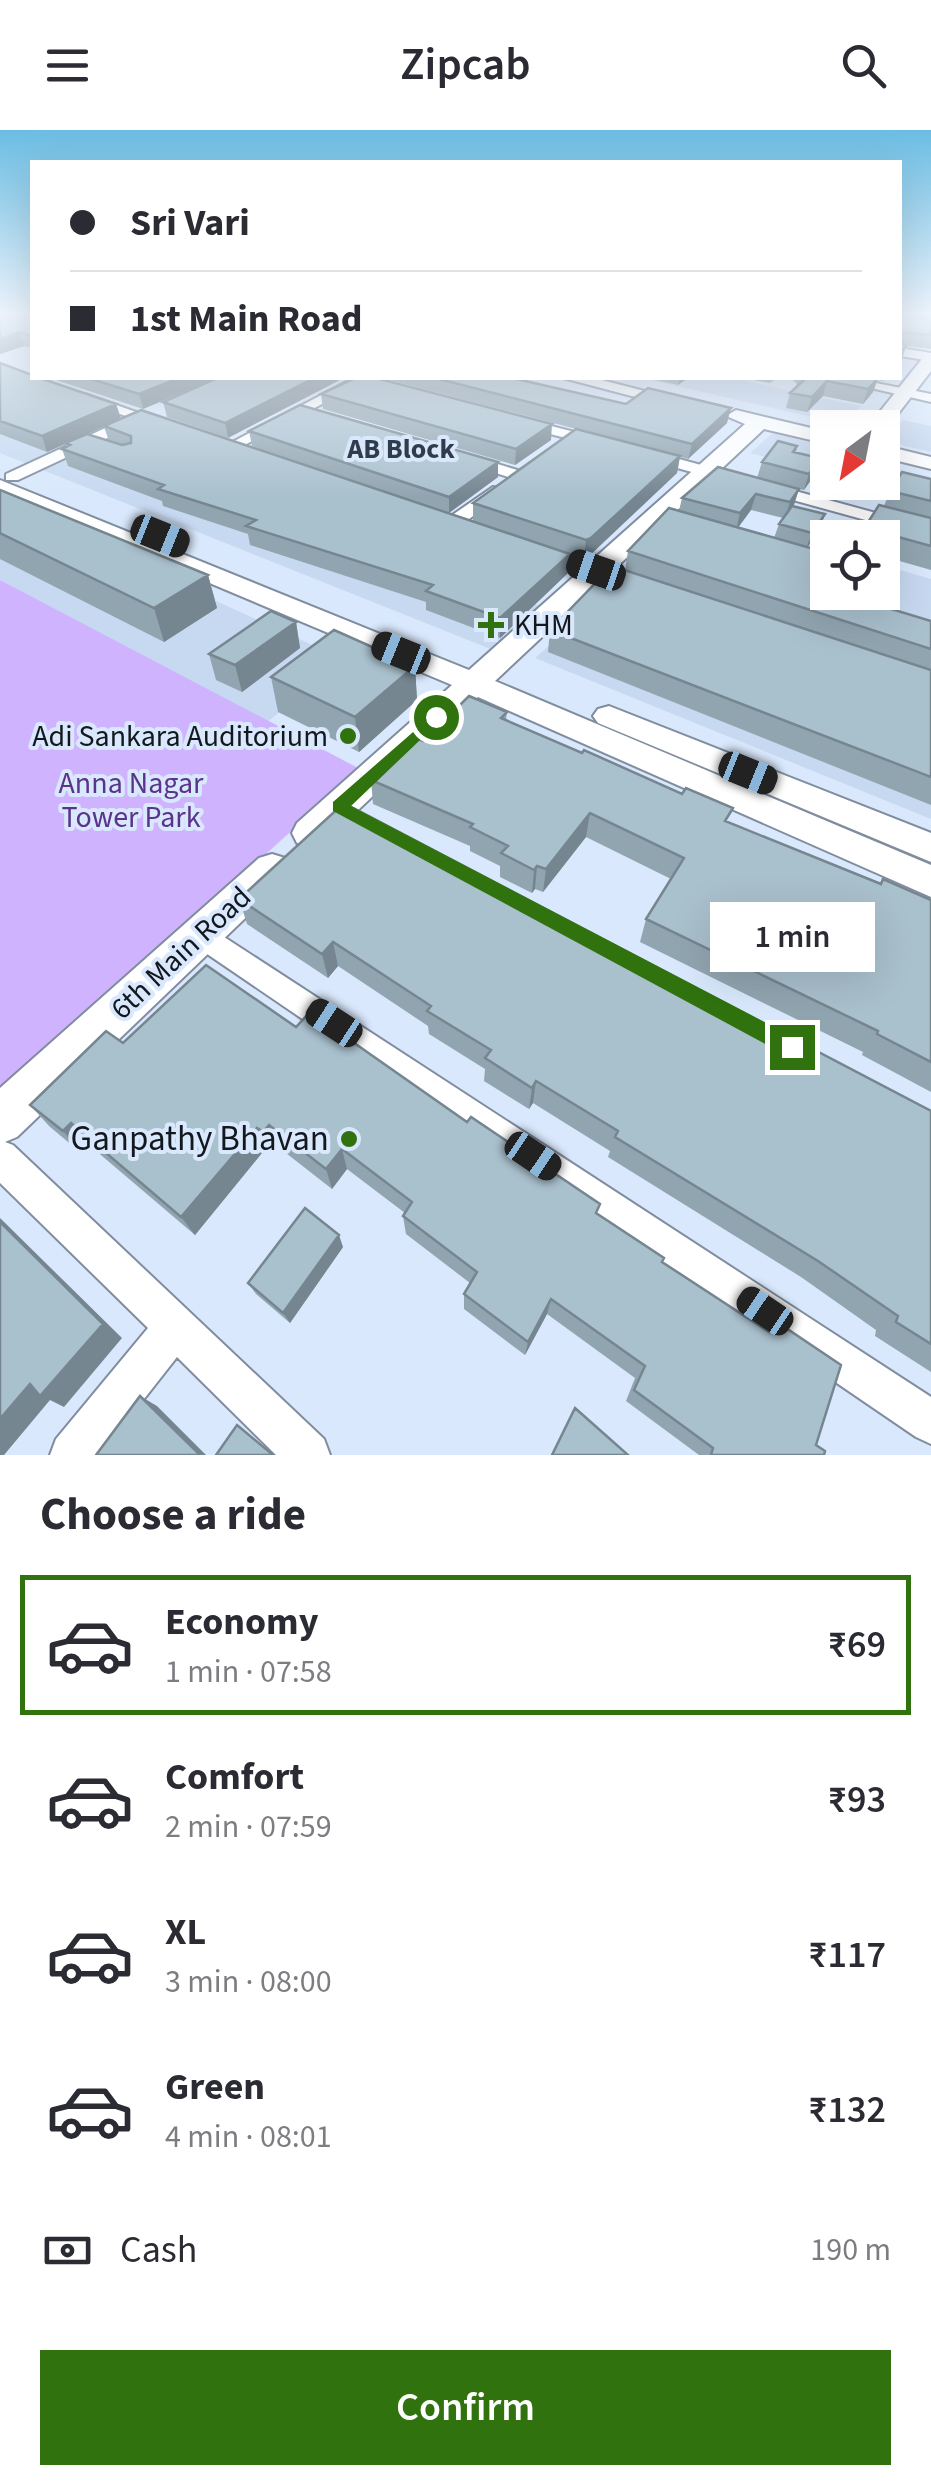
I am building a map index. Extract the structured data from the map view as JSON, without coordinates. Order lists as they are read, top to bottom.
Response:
{
  "streets": {
    "street": ["6th Main Road"]
  },
  "districts": ["AB Block"],
  "parks": ["Anna Nagar Tower Park"],
  "places": {
    "health": ["KHM"],
    "other": ["Adi Sankara Auditorium", "Ganpathy Bhavan"]
  },
  "north": "bottom left",
  "page": {
    "header": "Zipcab",
    "banner": ["Sri Vari", "1st Main Road"],
    "bubble": "1 min",
    "heading": "Choose a ride",
    "list": [
      {
        "name": "Economy",
        "note": "1 min · 07:58",
        "value": "₹69"
      },
      {
        "name": "Comfort",
        "note": "2 min · 07:59",
        "value": "₹93"
      },
      {
        "name": "XL",
        "note": "3 min · 08:00",
        "value": "₹117"
      },
      {
        "name": "Green",
        "note": "4 min · 08:01",
        "value": "₹132"
      }
    ],
    "pay": ["Cash", "190 m"],
    "buttons": "Confirm"
  }
}
